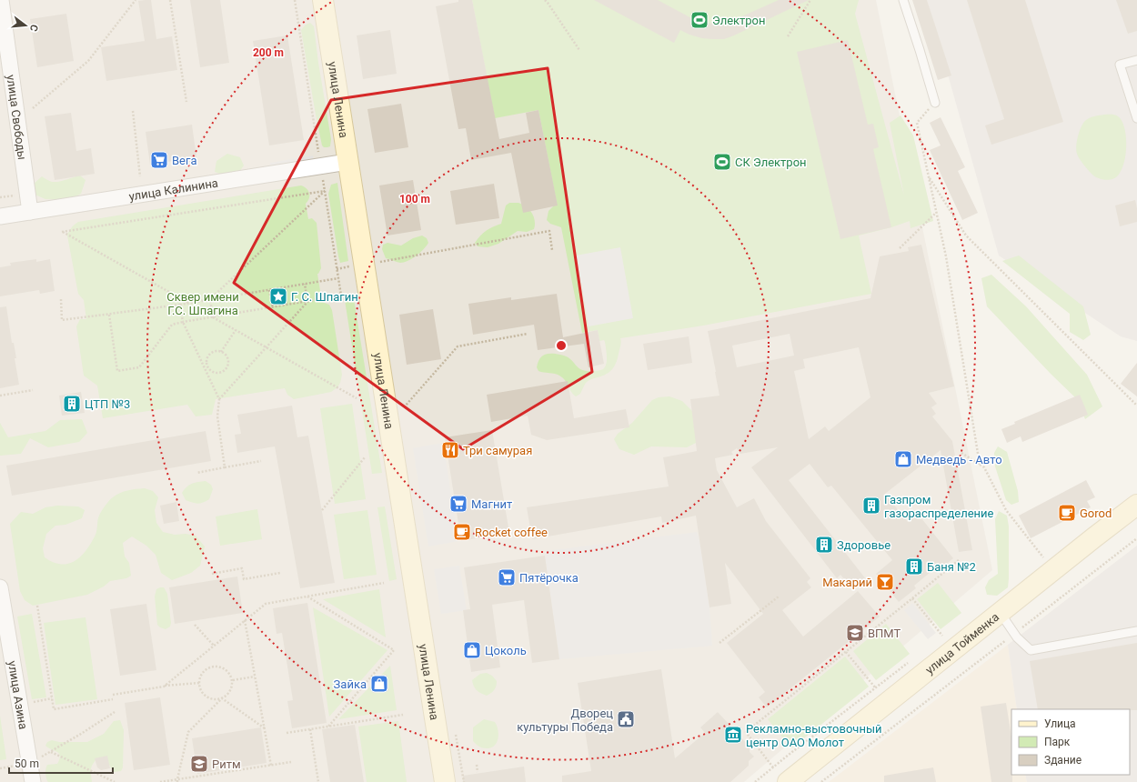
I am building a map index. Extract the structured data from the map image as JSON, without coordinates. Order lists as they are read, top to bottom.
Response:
{
  "streets": {
    "street": [
      "улица Ленина",
      "улица Свободы",
      "улица Калинина",
      "улица Тойменка",
      "улица Азина"
    ]
  },
  "crossings": [
    ["улица Ленина", "улица Калинина"],
    ["улица Свободы", "улица Калинина"]
  ],
  "parks": ["Сквер имени Г.С. Шпагина"],
  "places": {
    "sports": ["Электрон", "СК Электрон"],
    "supermarket": ["Вега", "Магнит", "Пятёрочка"],
    "place": ["Г. С. Шпагин"],
    "building": [
      "ЦТП №3",
      "Газпром газораспределение",
      "Здоровье",
      "Баня №2"
    ],
    "restaurant": ["Три самурая"],
    "shop": ["Медведь - Авто", "Цоколь", "Зайка"],
    "cafe": ["Gorod", "Rocket coffee"],
    "bar": ["Макарий"],
    "school or university": ["ВПМТ", "Ритм"],
    "public building": ["Дворец культуры Победа"],
    "museum": ["Рекламно-выстовочный центр ОАО Молот"]
  },
  "legend": ["Улица", "Парк", "Здание"],
  "scale_bar": "50 m",
  "north": "right",
  "rings": ["200 m", "100 m"]
}
